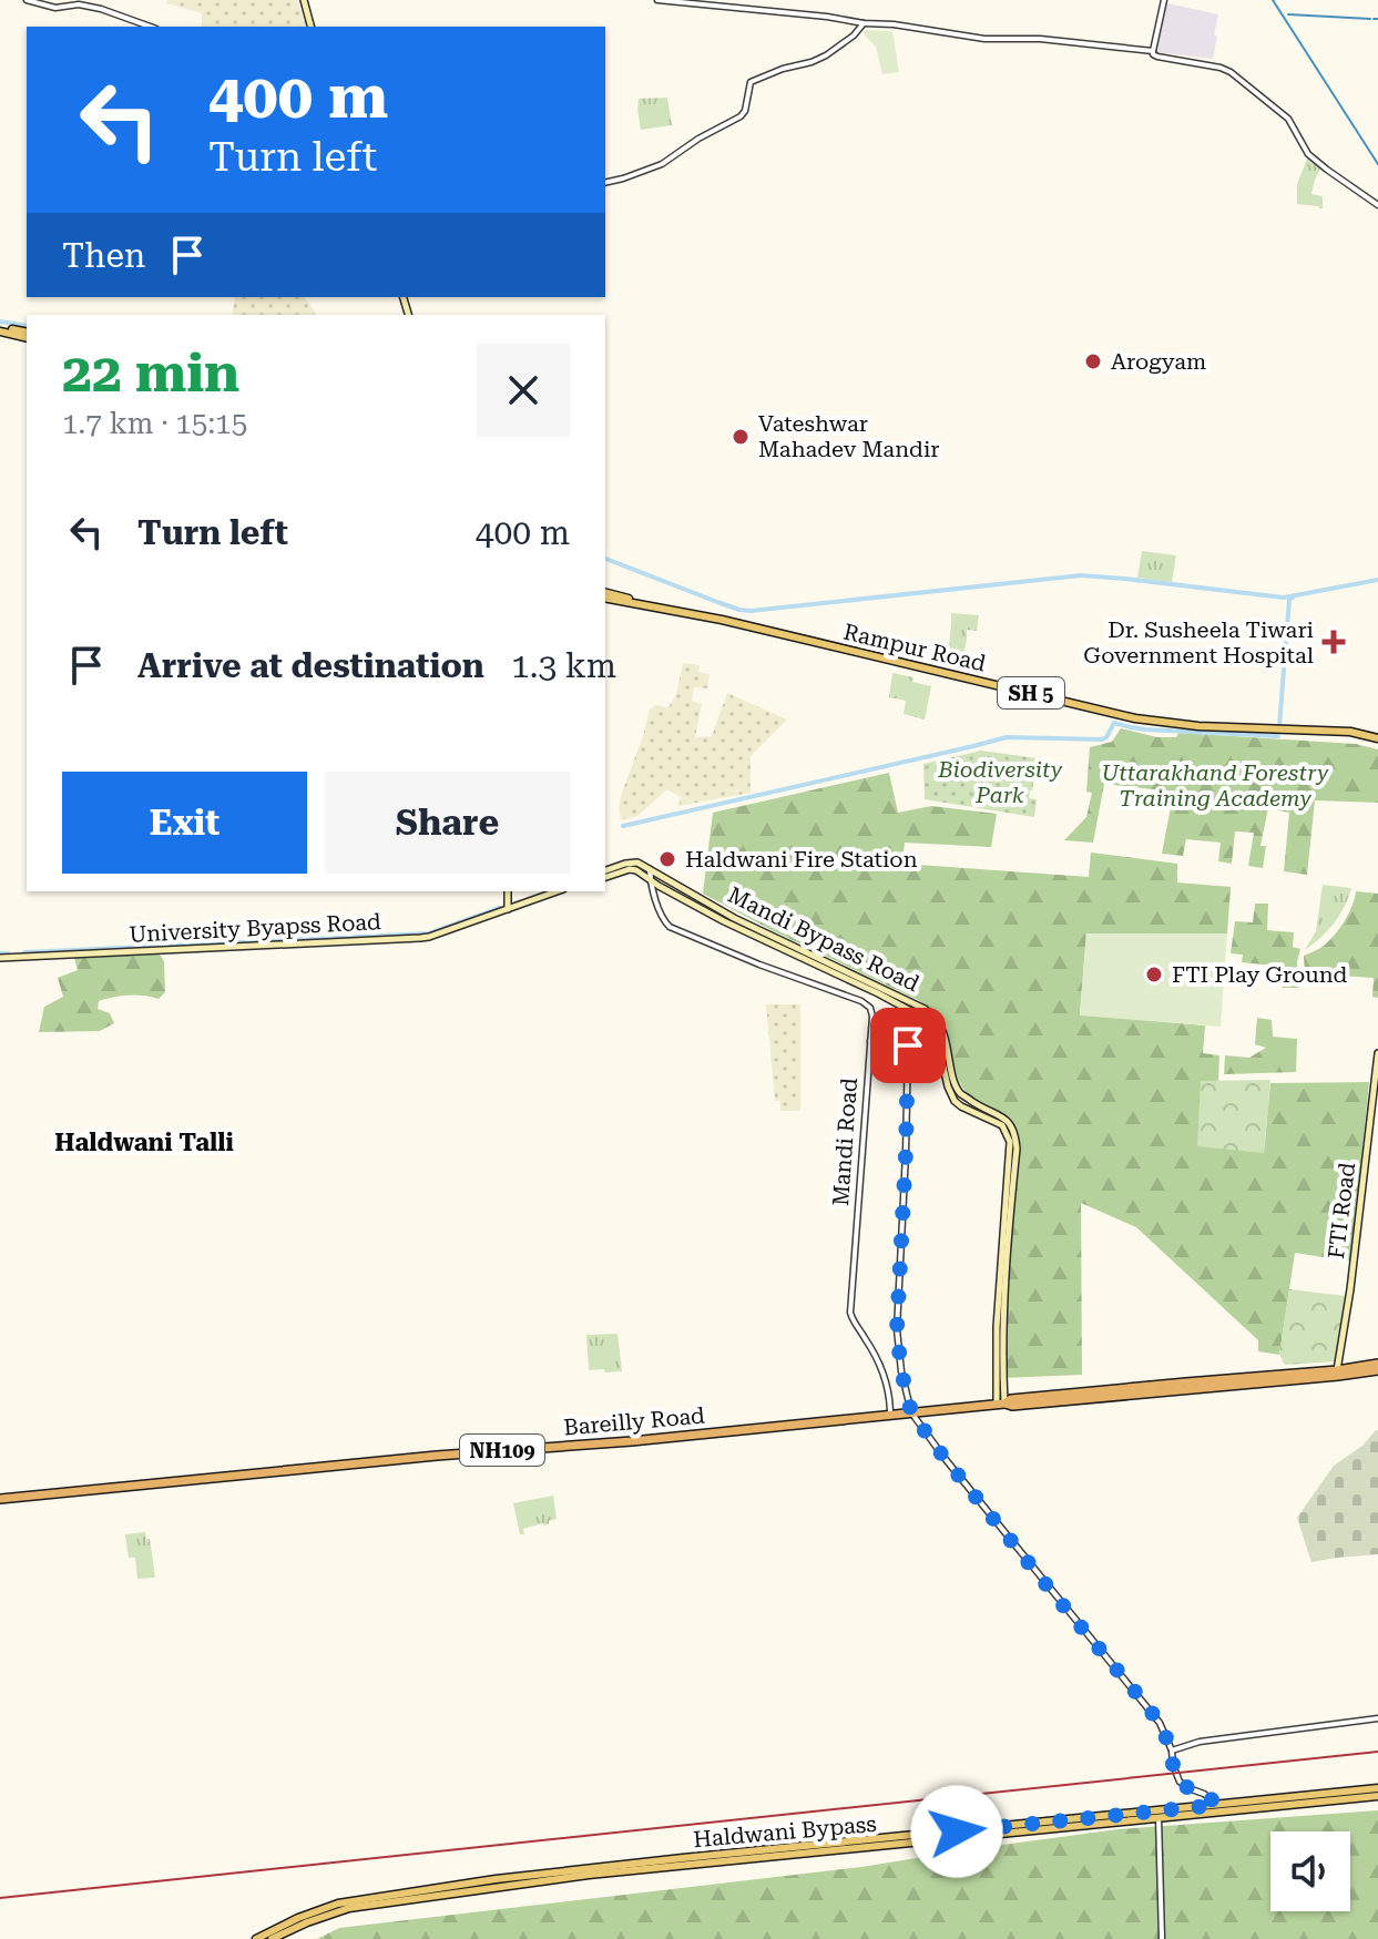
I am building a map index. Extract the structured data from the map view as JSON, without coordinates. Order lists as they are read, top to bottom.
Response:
{
  "streets": {
    "highway": ["Bareilly Road", "NH109"],
    "main road": [
      "Rampur Road",
      "SH 5",
      "University Byapss Road",
      "Mandi Bypass Road",
      "FTI Road",
      "Haldwani Bypass"
    ],
    "street": ["Mandi Road"]
  },
  "crossings": [
    ["Mandi Bypass Road", "Mandi Road"],
    ["Mandi Bypass Road", "Bareilly Road"],
    ["Mandi Road", "Bareilly Road"],
    ["FTI Road", "Bareilly Road"]
  ],
  "districts": ["Haldwani Talli"],
  "parks": ["Biodiversity Park", "Uttarakhand Forestry Training Academy"],
  "places": {
    "other": [
      "Arogyam",
      "Vateshwar Mahadev Mandir",
      "Haldwani Fire Station",
      "FTI Play Ground"
    ],
    "health": ["Dr. Susheela Tiwari Government Hospital"]
  },
  "page": {
    "turn": ["400 m", "Turn left"],
    "then": "Then",
    "heading": ["22 min", "1.7 km · 15:15"],
    "list": [
      {
        "name": "Turn left",
        "value": "400 m"
      },
      {
        "name": "Arrive at destination",
        "value": "1.3 km"
      }
    ],
    "buttons": ["Exit", "Share"]
  }
}
